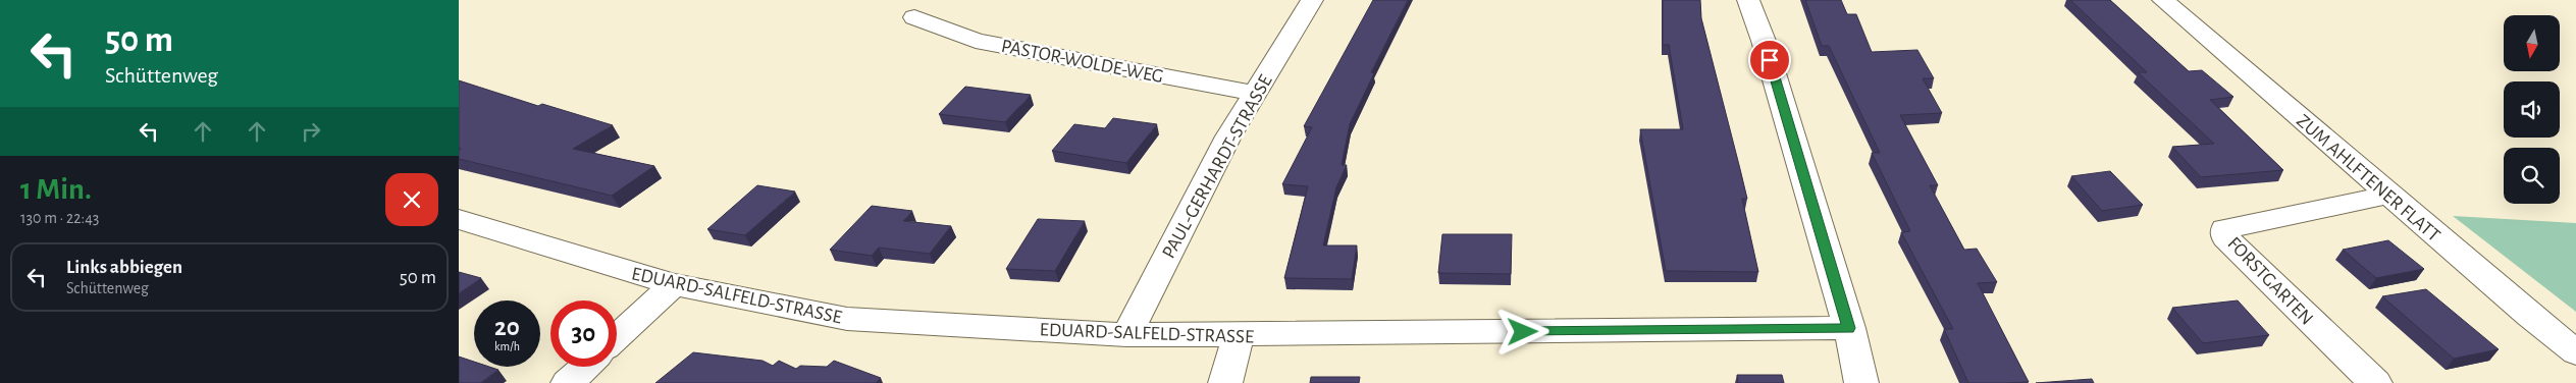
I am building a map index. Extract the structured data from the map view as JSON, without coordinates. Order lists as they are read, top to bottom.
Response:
{
  "streets": {
    "street": [
      "PASTOR-WOLDE-WEG",
      "PAUL-GERHARDT-STRASSE",
      "ZUM AHLFTENER FLATT",
      "FORSTGARTEN",
      "EDUARD-SALFELD-STRASSE"
    ]
  },
  "crossings": [
    ["PASTOR-WOLDE-WEG", "PAUL-GERHARDT-STRASSE"],
    ["PAUL-GERHARDT-STRASSE", "EDUARD-SALFELD-STRASSE"],
    ["ZUM AHLFTENER FLATT", "FORSTGARTEN"]
  ],
  "north": "bottom",
  "page": {
    "turn": ["50 m", "Schüttenweg"],
    "heading": ["1 Min.", "130 m · 22:43"],
    "list": [
      {
        "name": "Links abbiegen",
        "note": "Schüttenweg",
        "value": "50 m"
      }
    ],
    "speed": "20 km/h",
    "limit": "30"
  }
}
